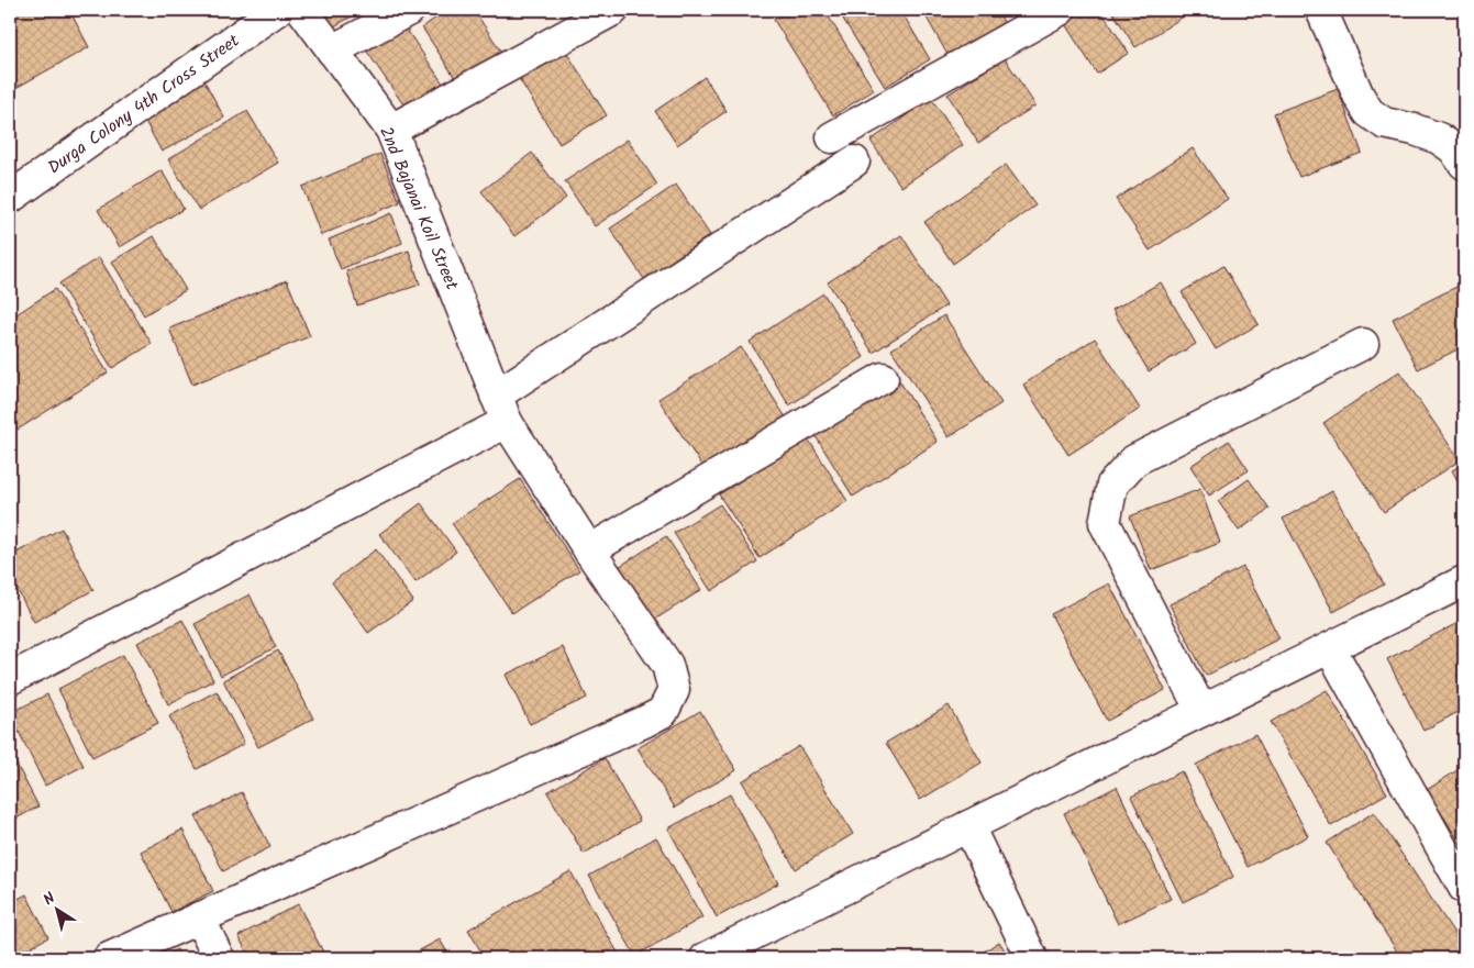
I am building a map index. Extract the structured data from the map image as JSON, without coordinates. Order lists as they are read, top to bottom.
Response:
{
  "streets": {
    "street": ["Durga Colony 4th Cross Street", "2nd Bajanai Koil Street"]
  },
  "north": "top left"
}
